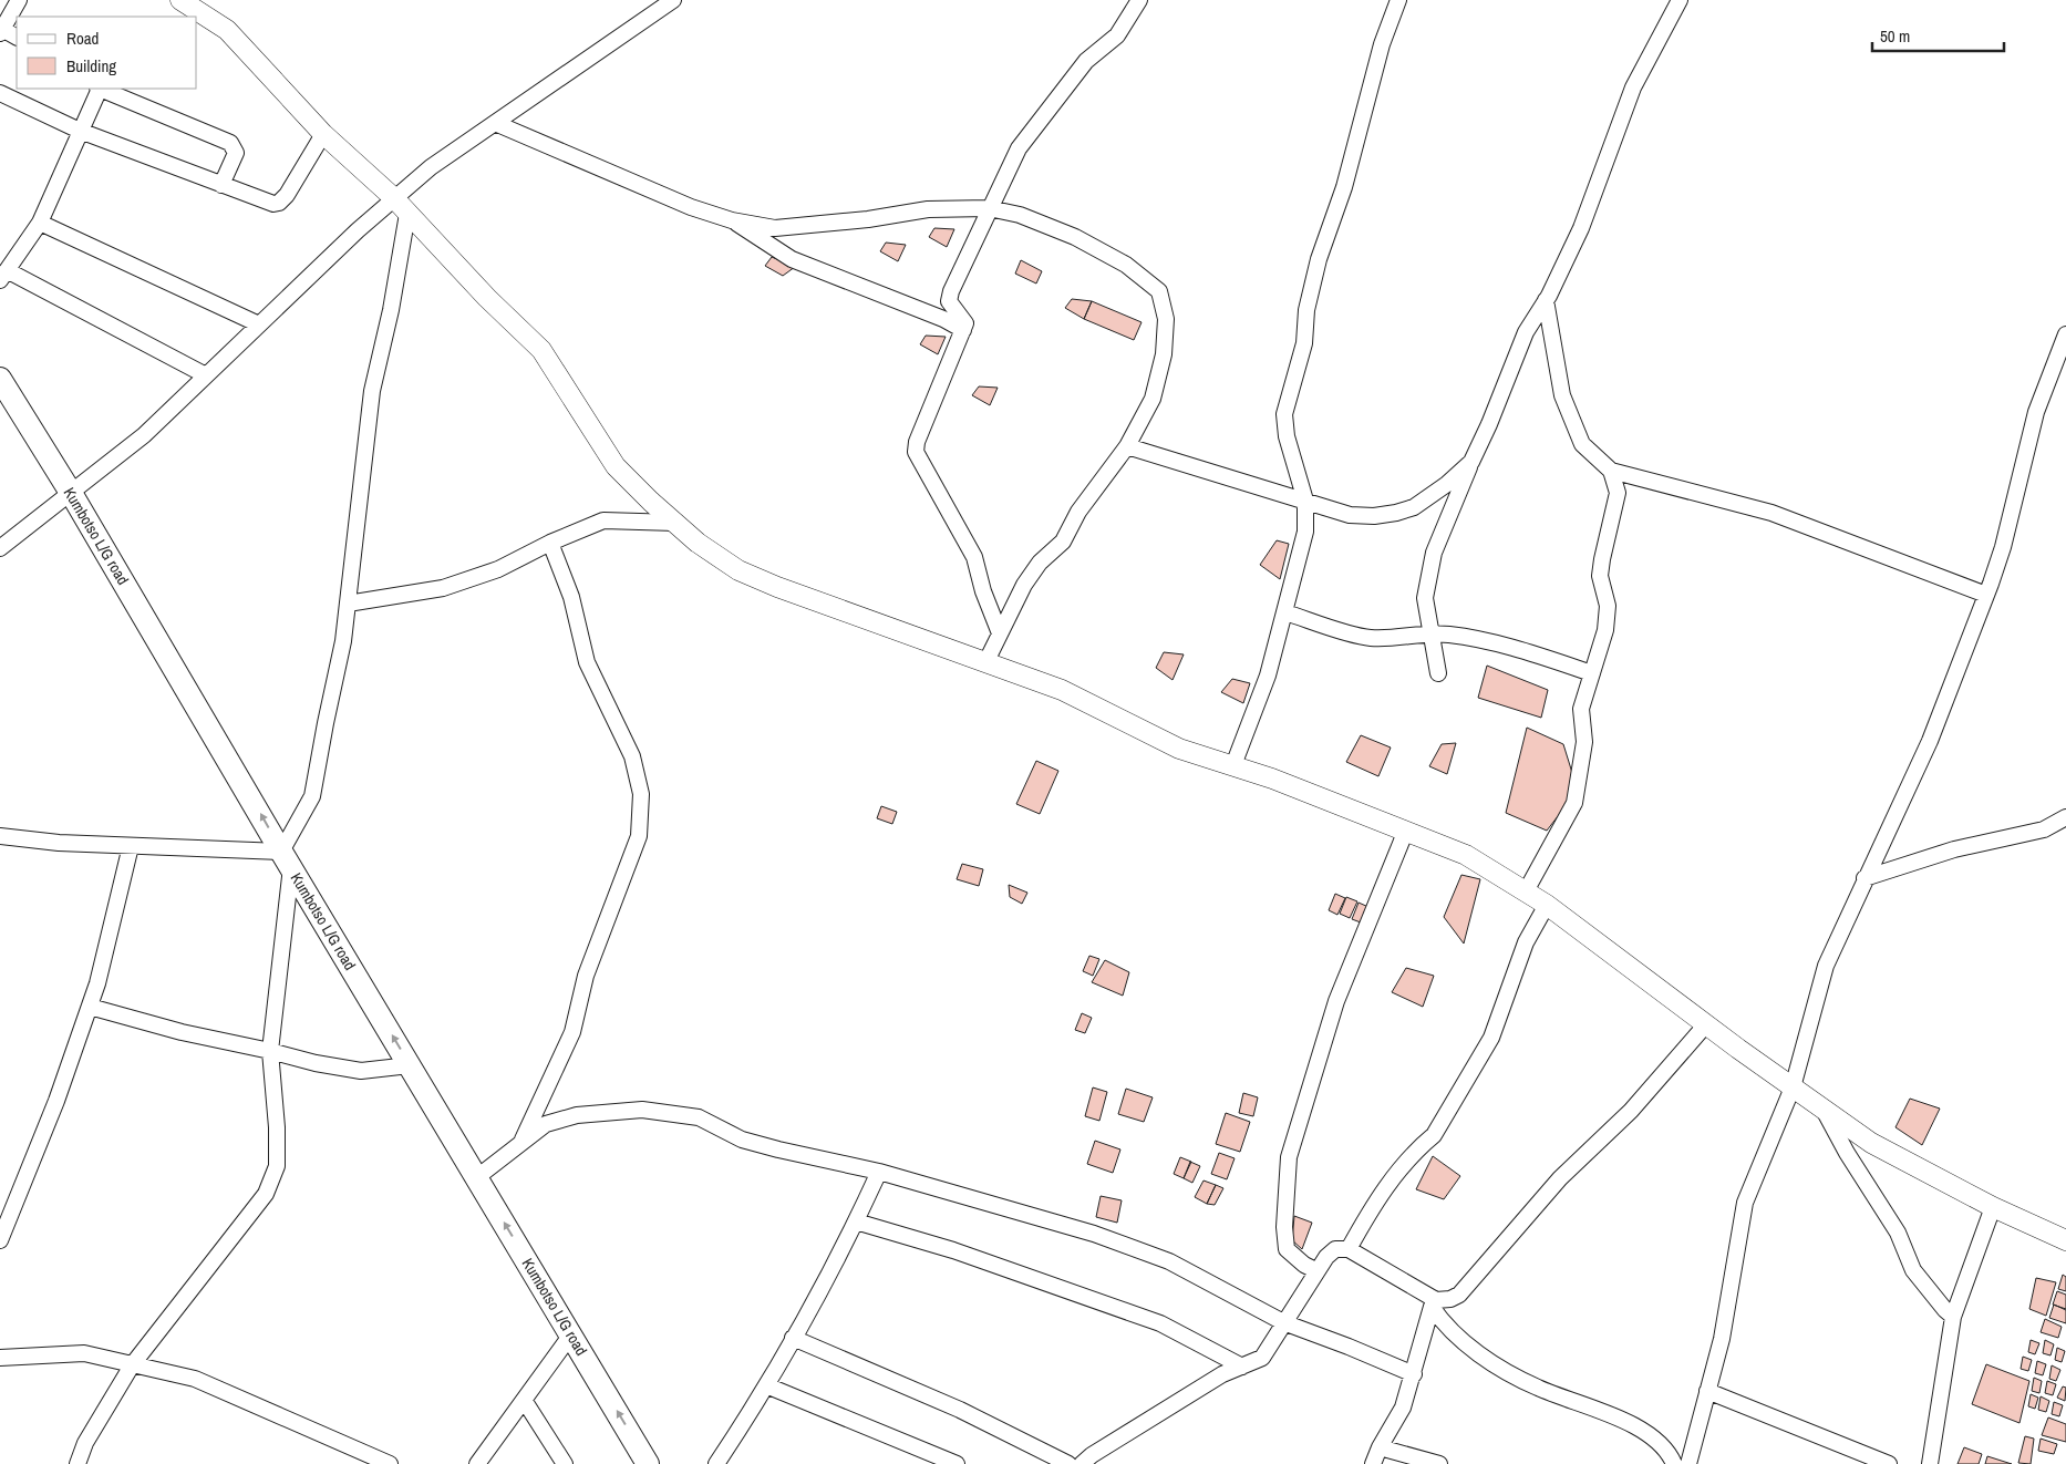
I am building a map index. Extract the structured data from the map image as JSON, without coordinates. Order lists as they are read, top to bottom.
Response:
{
  "streets": {
    "main road": ["Kumbotso L/G road"]
  },
  "one_way": ["Kumbotso L/G road"],
  "legend": ["Road", "Building"],
  "scale_bar": "50 m"
}
